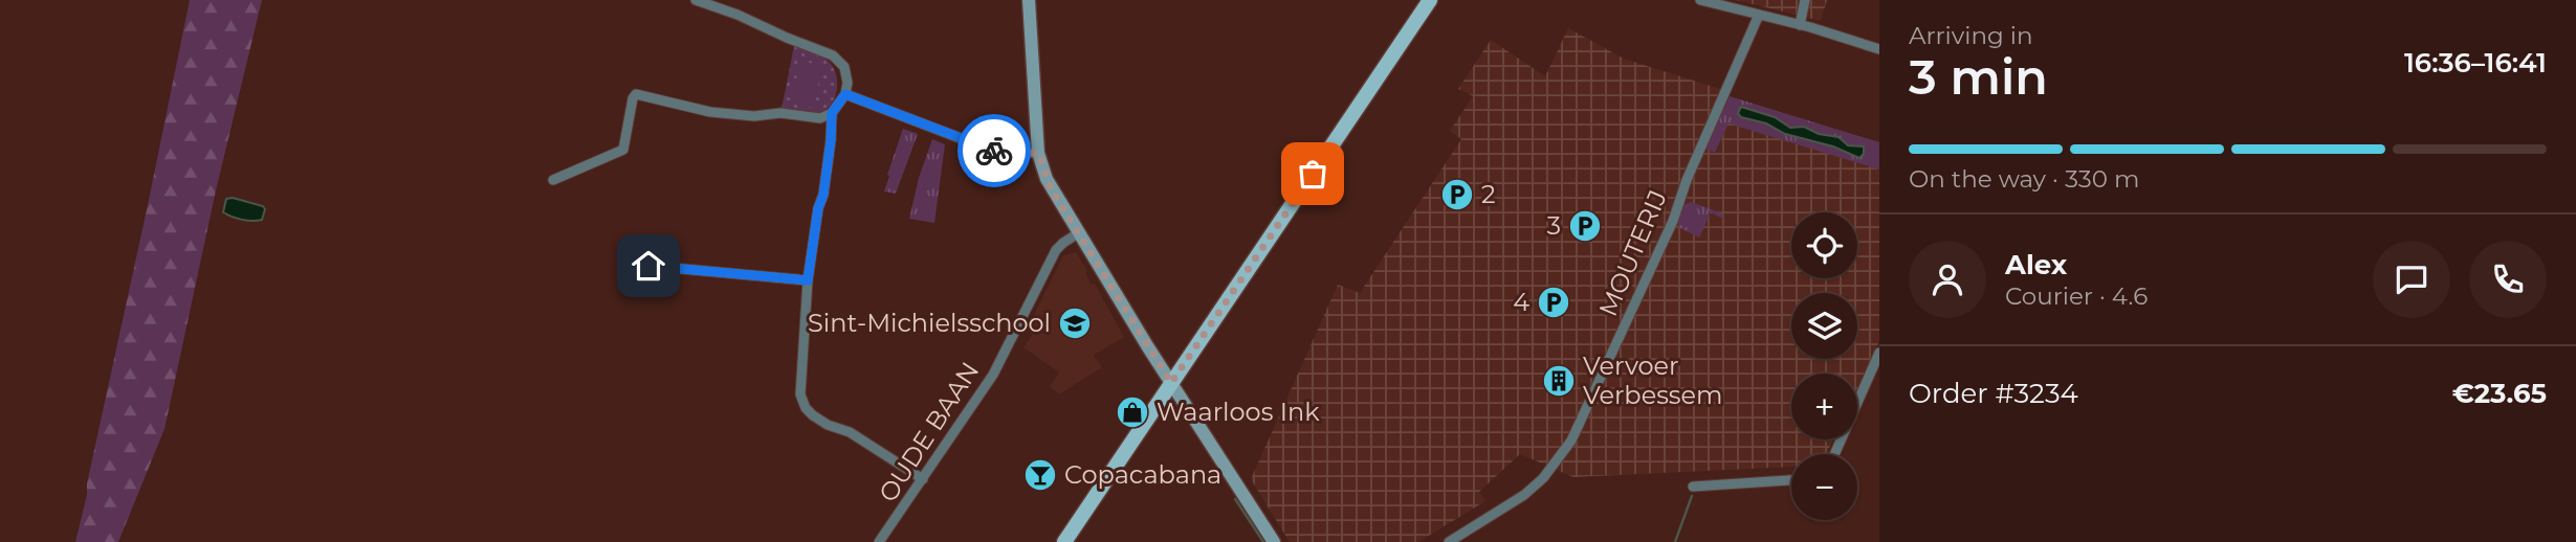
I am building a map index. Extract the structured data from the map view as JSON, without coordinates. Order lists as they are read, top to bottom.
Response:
{
  "streets": {
    "street": ["MOUTERIJ", "OUDE BAAN"]
  },
  "places": {
    "parking": ["2", "3", "4"],
    "school or university": ["Sint-Michielsschool"],
    "building": ["Vervoer Verbessem"],
    "shop": ["Waarloos Ink"],
    "bar": ["Copacabana"]
  },
  "page": {
    "heading": ["3 min", "Arriving in", "16:36–16:41"],
    "panel": [
      "Alex",
      "Courier · 4.6",
      "Order #3234",
      "€23.65"
    ],
    "bar": "On the way · 330 m",
    "map_buttons": ["+", "−"]
  }
}
